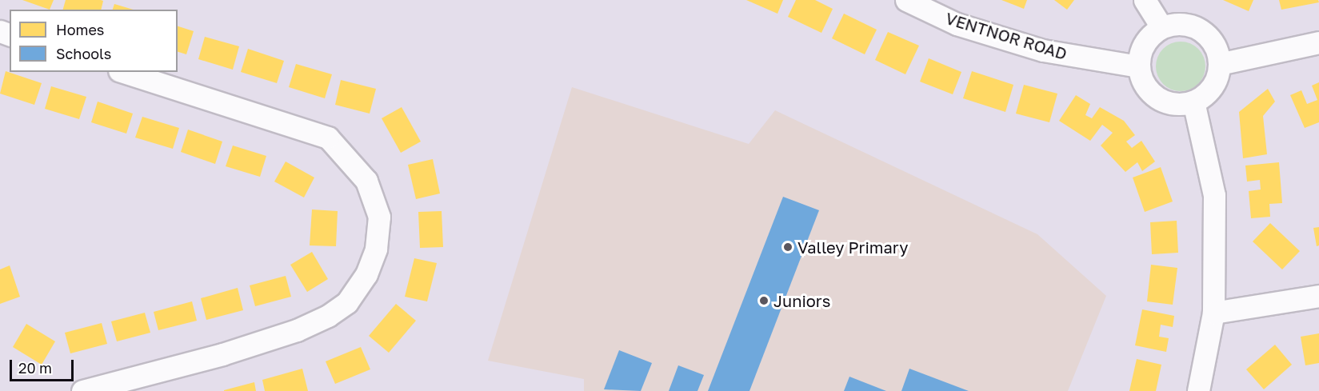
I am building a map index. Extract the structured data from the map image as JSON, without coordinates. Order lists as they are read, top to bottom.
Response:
{
  "streets": {
    "street": ["VENTNOR ROAD"]
  },
  "places": ["Valley Primary", "Juniors"],
  "legend": ["Homes", "Schools"],
  "scale_bar": "20 m"
}
